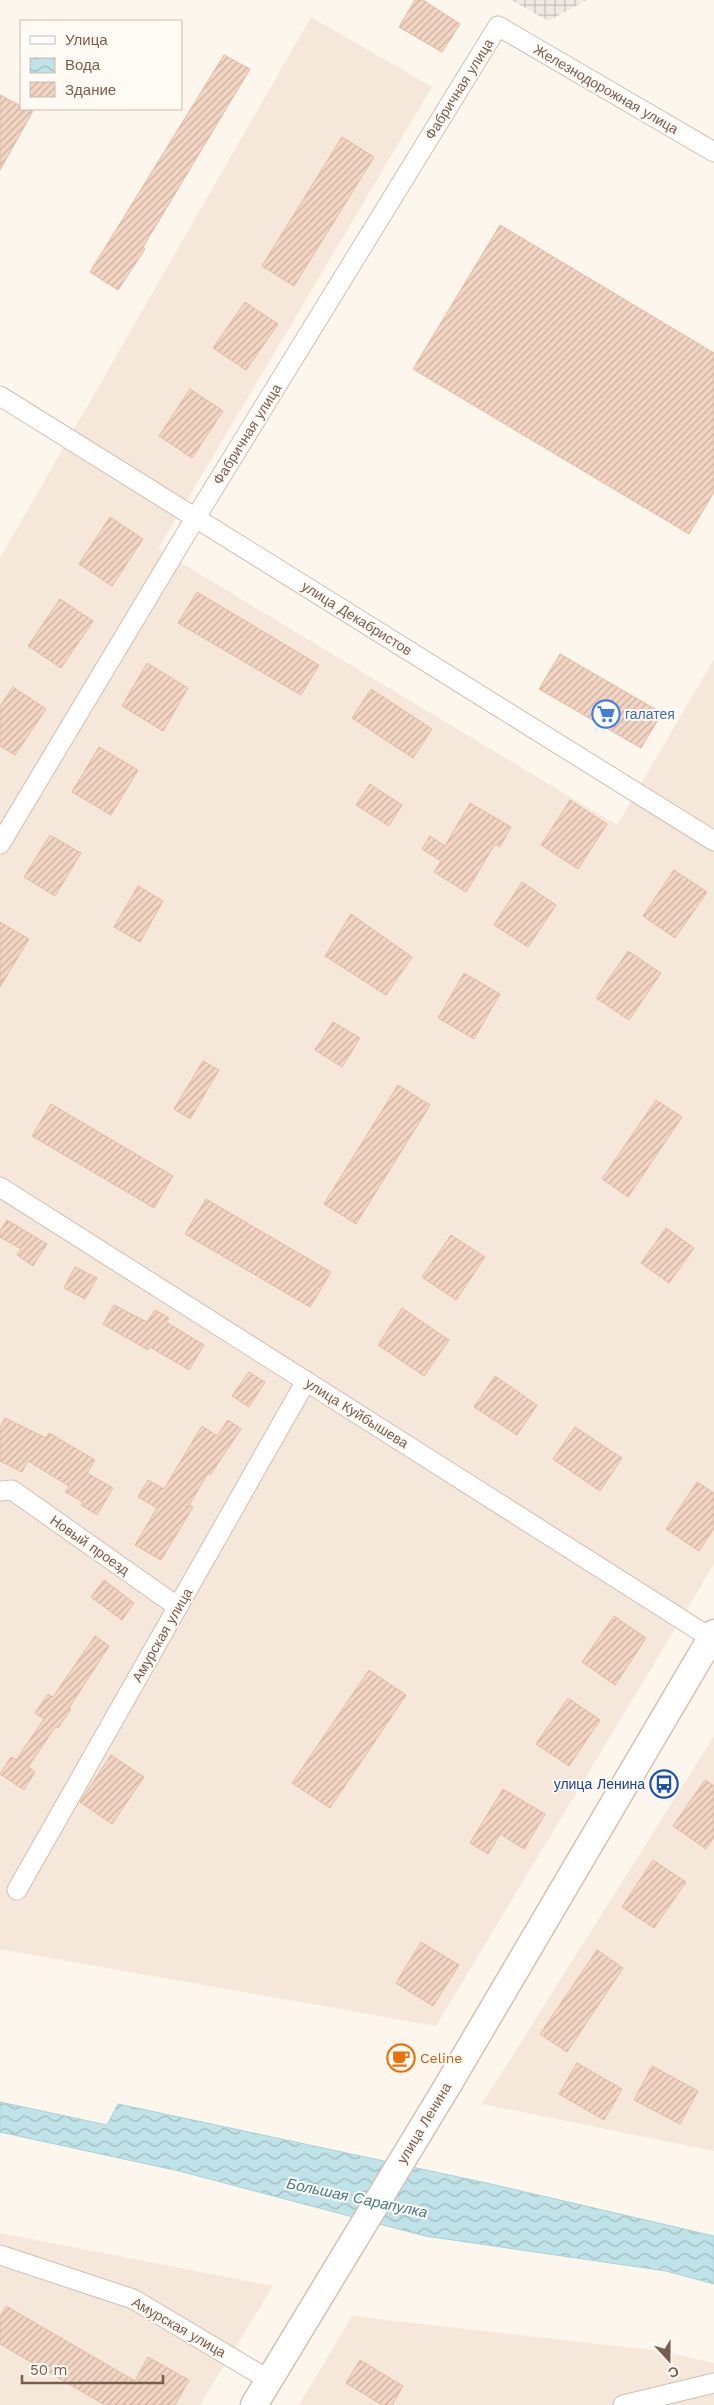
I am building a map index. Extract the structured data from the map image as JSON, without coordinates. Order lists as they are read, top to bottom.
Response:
{
  "streets": {
    "main road": ["улица Ленина"],
    "street": [
      "Фабричная улица",
      "Железнодорожная улица",
      "улица Декабристов",
      "улица Куйбышева",
      "Новый проезд",
      "Амурская улица"
    ]
  },
  "crossings": [
    ["Фабричная улица", "Железнодорожная улица"],
    ["Фабричная улица", "улица Декабристов"],
    ["улица Куйбышева", "Амурская улица"],
    ["улица Куйбышева", "улица Ленина"],
    ["Новый проезд", "Амурская улица"],
    ["Амурская улица", "улица Ленина"]
  ],
  "water": ["Большая Сарапулка"],
  "places": {
    "supermarket": ["галатея"],
    "bus stop": ["улица Ленина"],
    "cafe": ["Celine"]
  },
  "legend": ["Улица", "Вода", "Здание"],
  "scale_bar": "50 m",
  "north": "bottom"
}
